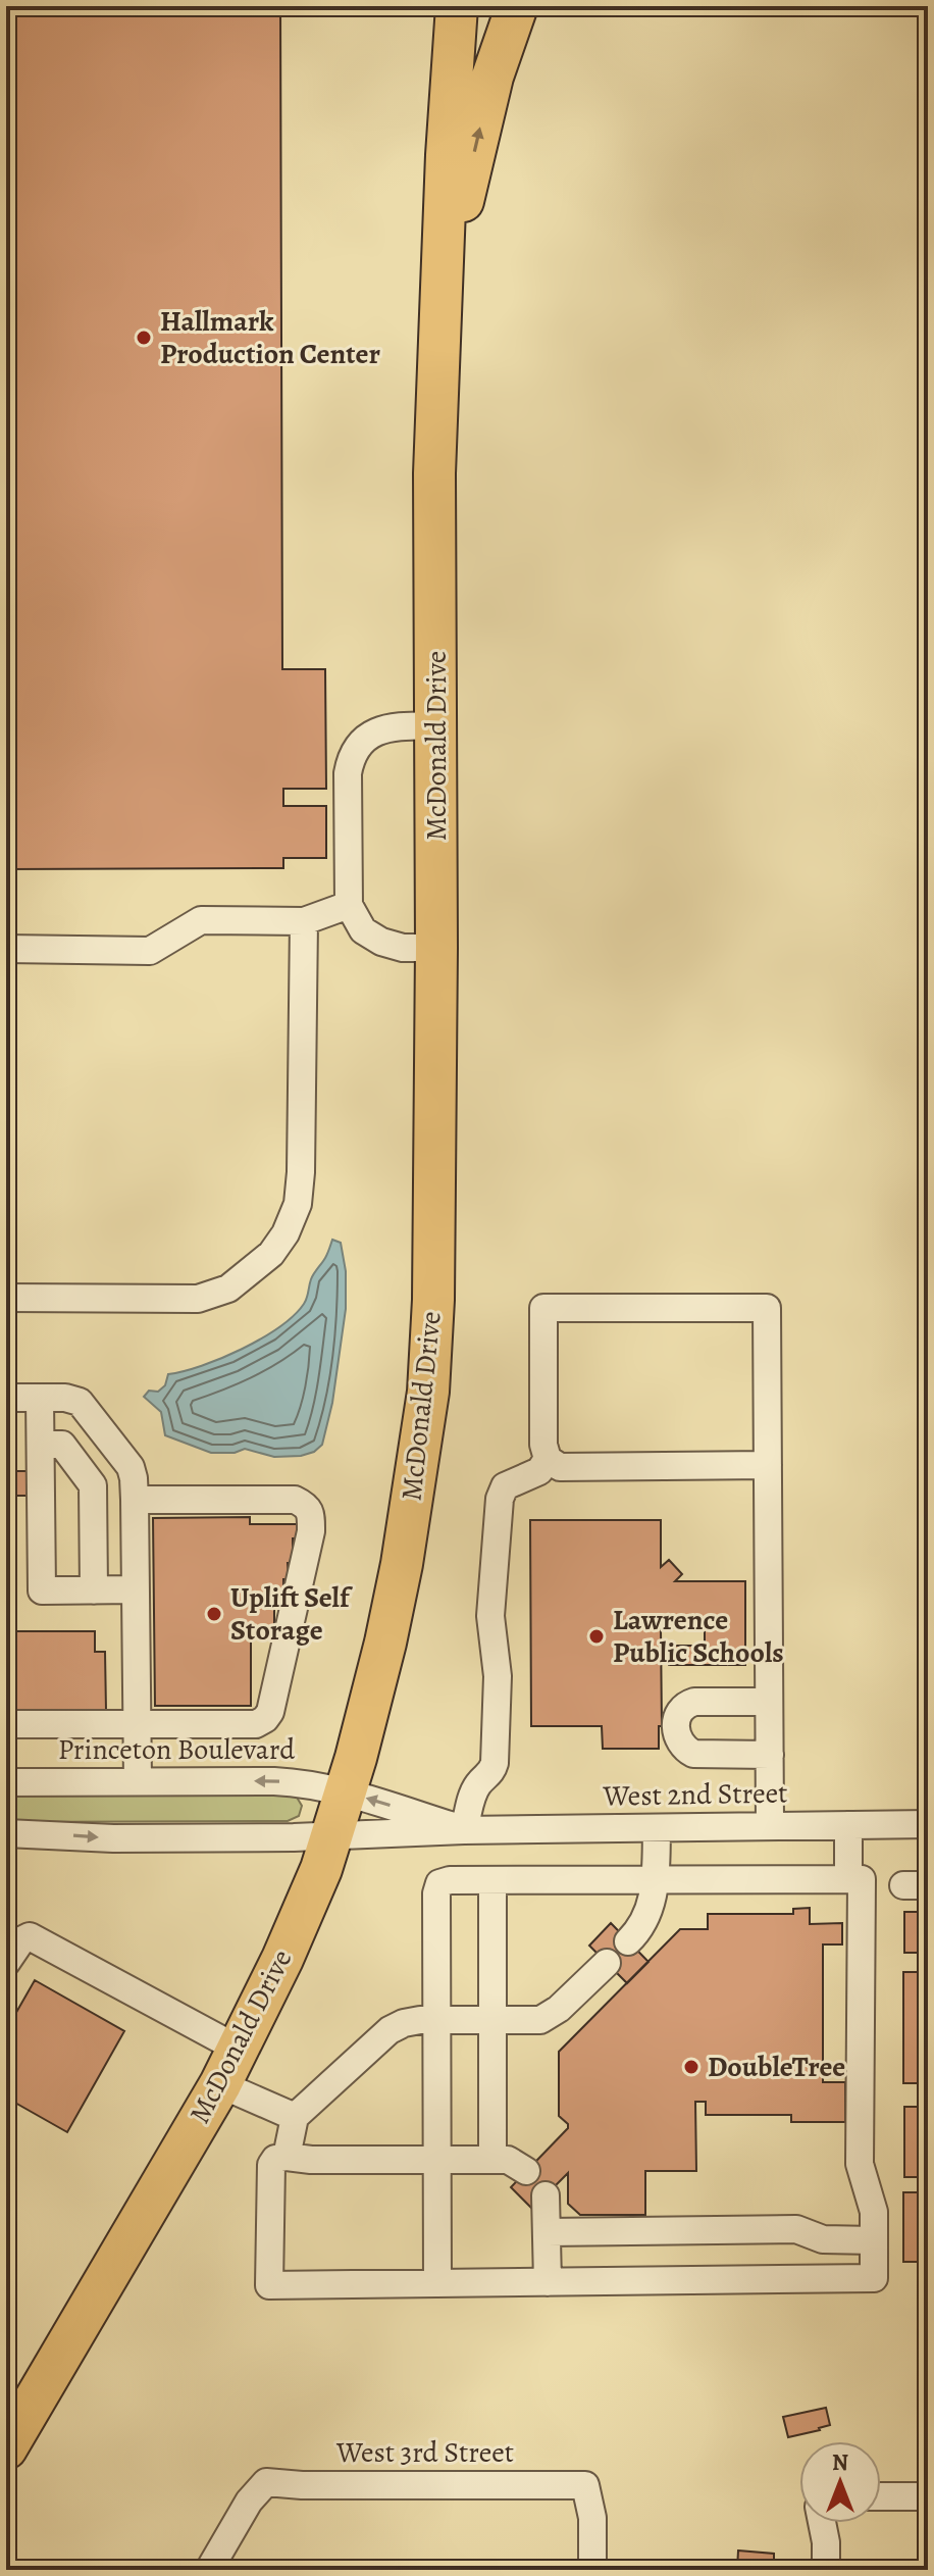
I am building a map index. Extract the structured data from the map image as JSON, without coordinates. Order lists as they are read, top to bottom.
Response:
{
  "streets": {
    "highway": ["McDonald Drive"],
    "street": ["Princeton Boulevard", "West 2nd Street", "West 3rd Street"]
  },
  "crossings": [
    ["McDonald Drive", "Princeton Boulevard"],
    ["McDonald Drive", "West 2nd Street"],
    ["Princeton Boulevard", "West 2nd Street"]
  ],
  "places": [
    "Hallmark Production Center",
    "Uplift Self Storage",
    "Lawrence Public Schools",
    "DoubleTree"
  ],
  "north": "top"
}
